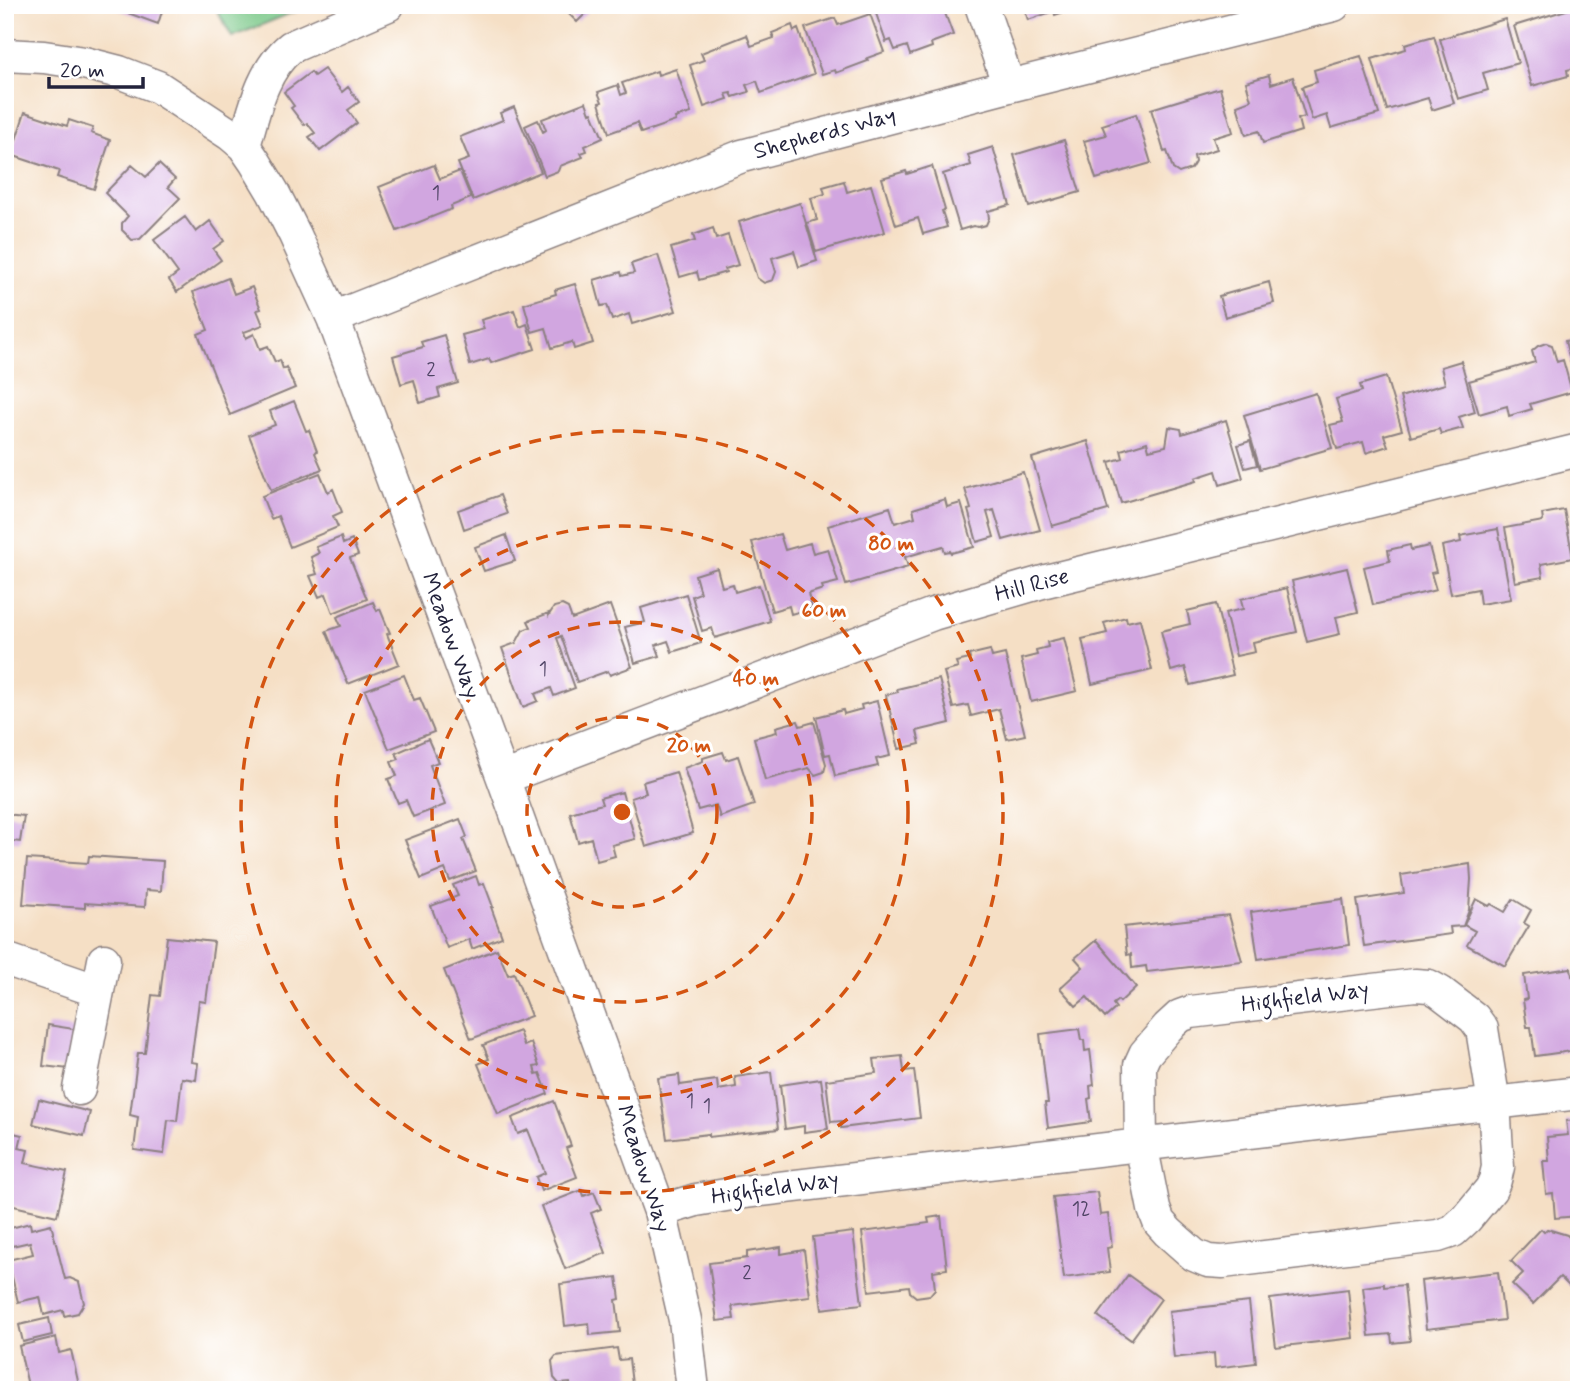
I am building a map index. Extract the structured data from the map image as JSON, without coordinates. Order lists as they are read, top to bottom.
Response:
{
  "streets": {
    "street": [
      "Shepherds Way",
      "Hill Rise",
      "Meadow Way",
      "Highfield Way"
    ]
  },
  "crossings": [
    ["Shepherds Way", "Meadow Way"],
    ["Hill Rise", "Meadow Way"],
    ["Meadow Way", "Highfield Way"]
  ],
  "house_numbers": [
    "1",
    "2",
    "1",
    "1",
    "1",
    "12",
    "2"
  ],
  "scale_bar": "20 m",
  "rings": [
    "80 m",
    "60 m",
    "40 m",
    "20 m"
  ]
}
